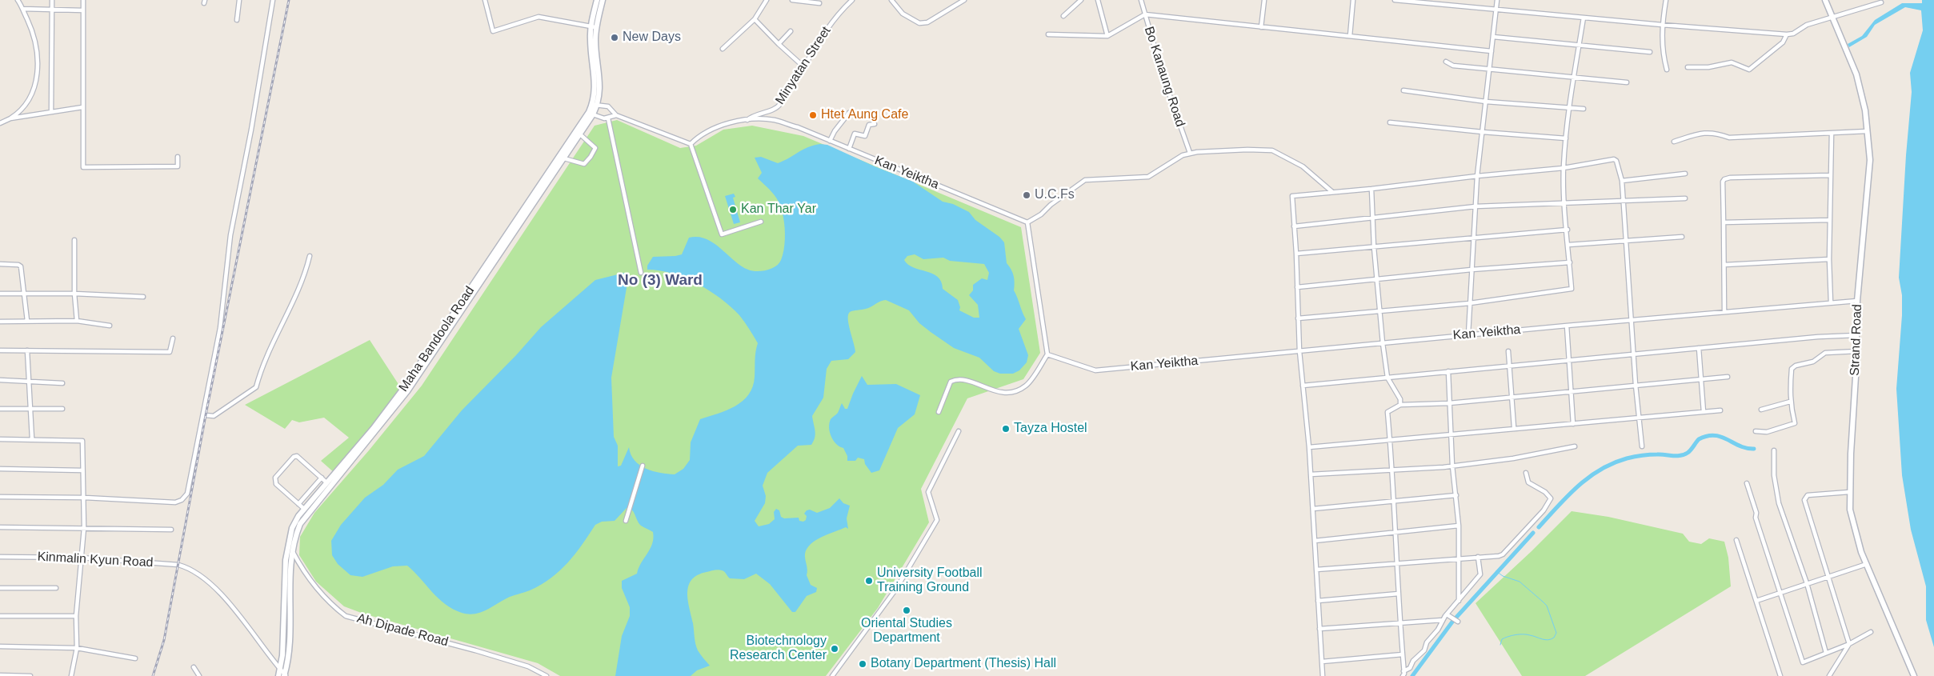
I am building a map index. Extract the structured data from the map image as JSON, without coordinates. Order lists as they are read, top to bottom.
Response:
{
  "streets": {
    "main road": ["Maha Bandoola Road", "Strand Road"],
    "street": [
      "Minyatan Street",
      "Bo Kanaung Road",
      "Kan Yeiktha",
      "Kinmalin Kyun Road",
      "Ah Dipade Road"
    ]
  },
  "crossings": [
    ["Minyatan Street", "Kan Yeiktha"],
    ["Kan Yeiktha", "Strand Road"],
    ["Maha Bandoola Road", "Kinmalin Kyun Road"],
    ["Maha Bandoola Road", "Ah Dipade Road"]
  ],
  "districts": ["No (3) Ward"],
  "places": [
    "New Days",
    "Htet Aung Cafe",
    "U.C.Fs",
    "Kan Thar Yar",
    "Tayza Hostel",
    "University Football Training Ground",
    "Oriental Studies Department",
    "Biotechnology Research Center",
    "Botany Department (Thesis) Hall"
  ]
}
